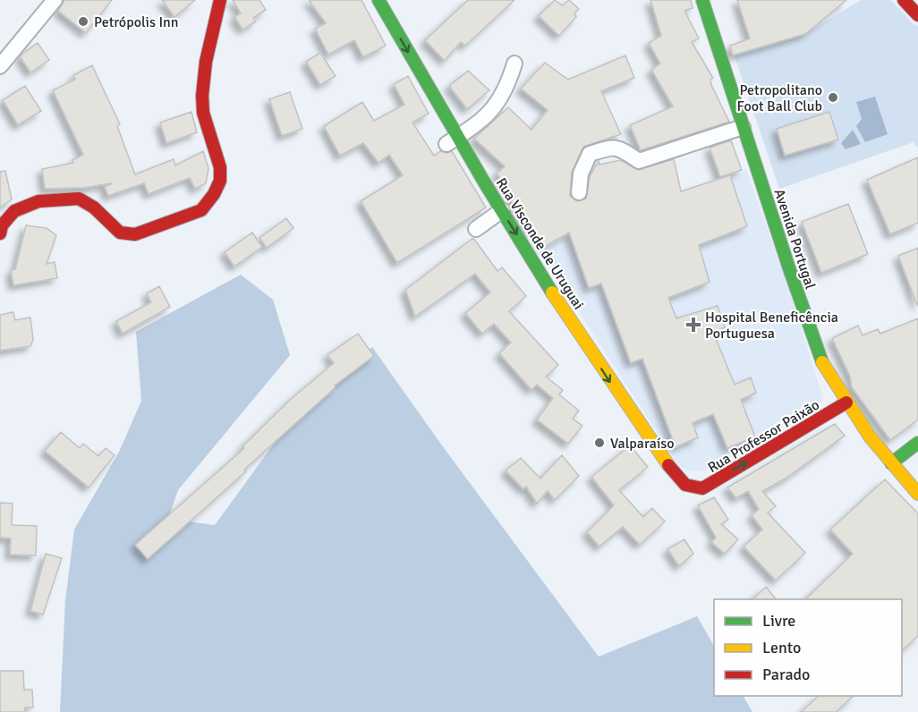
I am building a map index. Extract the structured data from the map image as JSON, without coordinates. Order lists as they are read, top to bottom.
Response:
{
  "streets": {
    "street": ["Avenida Portugal", "Rua Visconde de Uruguai", "Rua Professor Paixão"]
  },
  "crossings": [
    ["Avenida Portugal", "Rua Professor Paixão"],
    ["Rua Visconde de Uruguai", "Rua Professor Paixão"]
  ],
  "one_way": ["Rua Visconde de Uruguai", "Rua Professor Paixão"],
  "places": {
    "other": ["Petrópolis Inn", "Petropolitano Foot Ball Club", "Valparaíso"],
    "health": ["Hospital Beneficência Portuguesa"]
  },
  "legend": ["Livre", "Lento", "Parado"]
}
